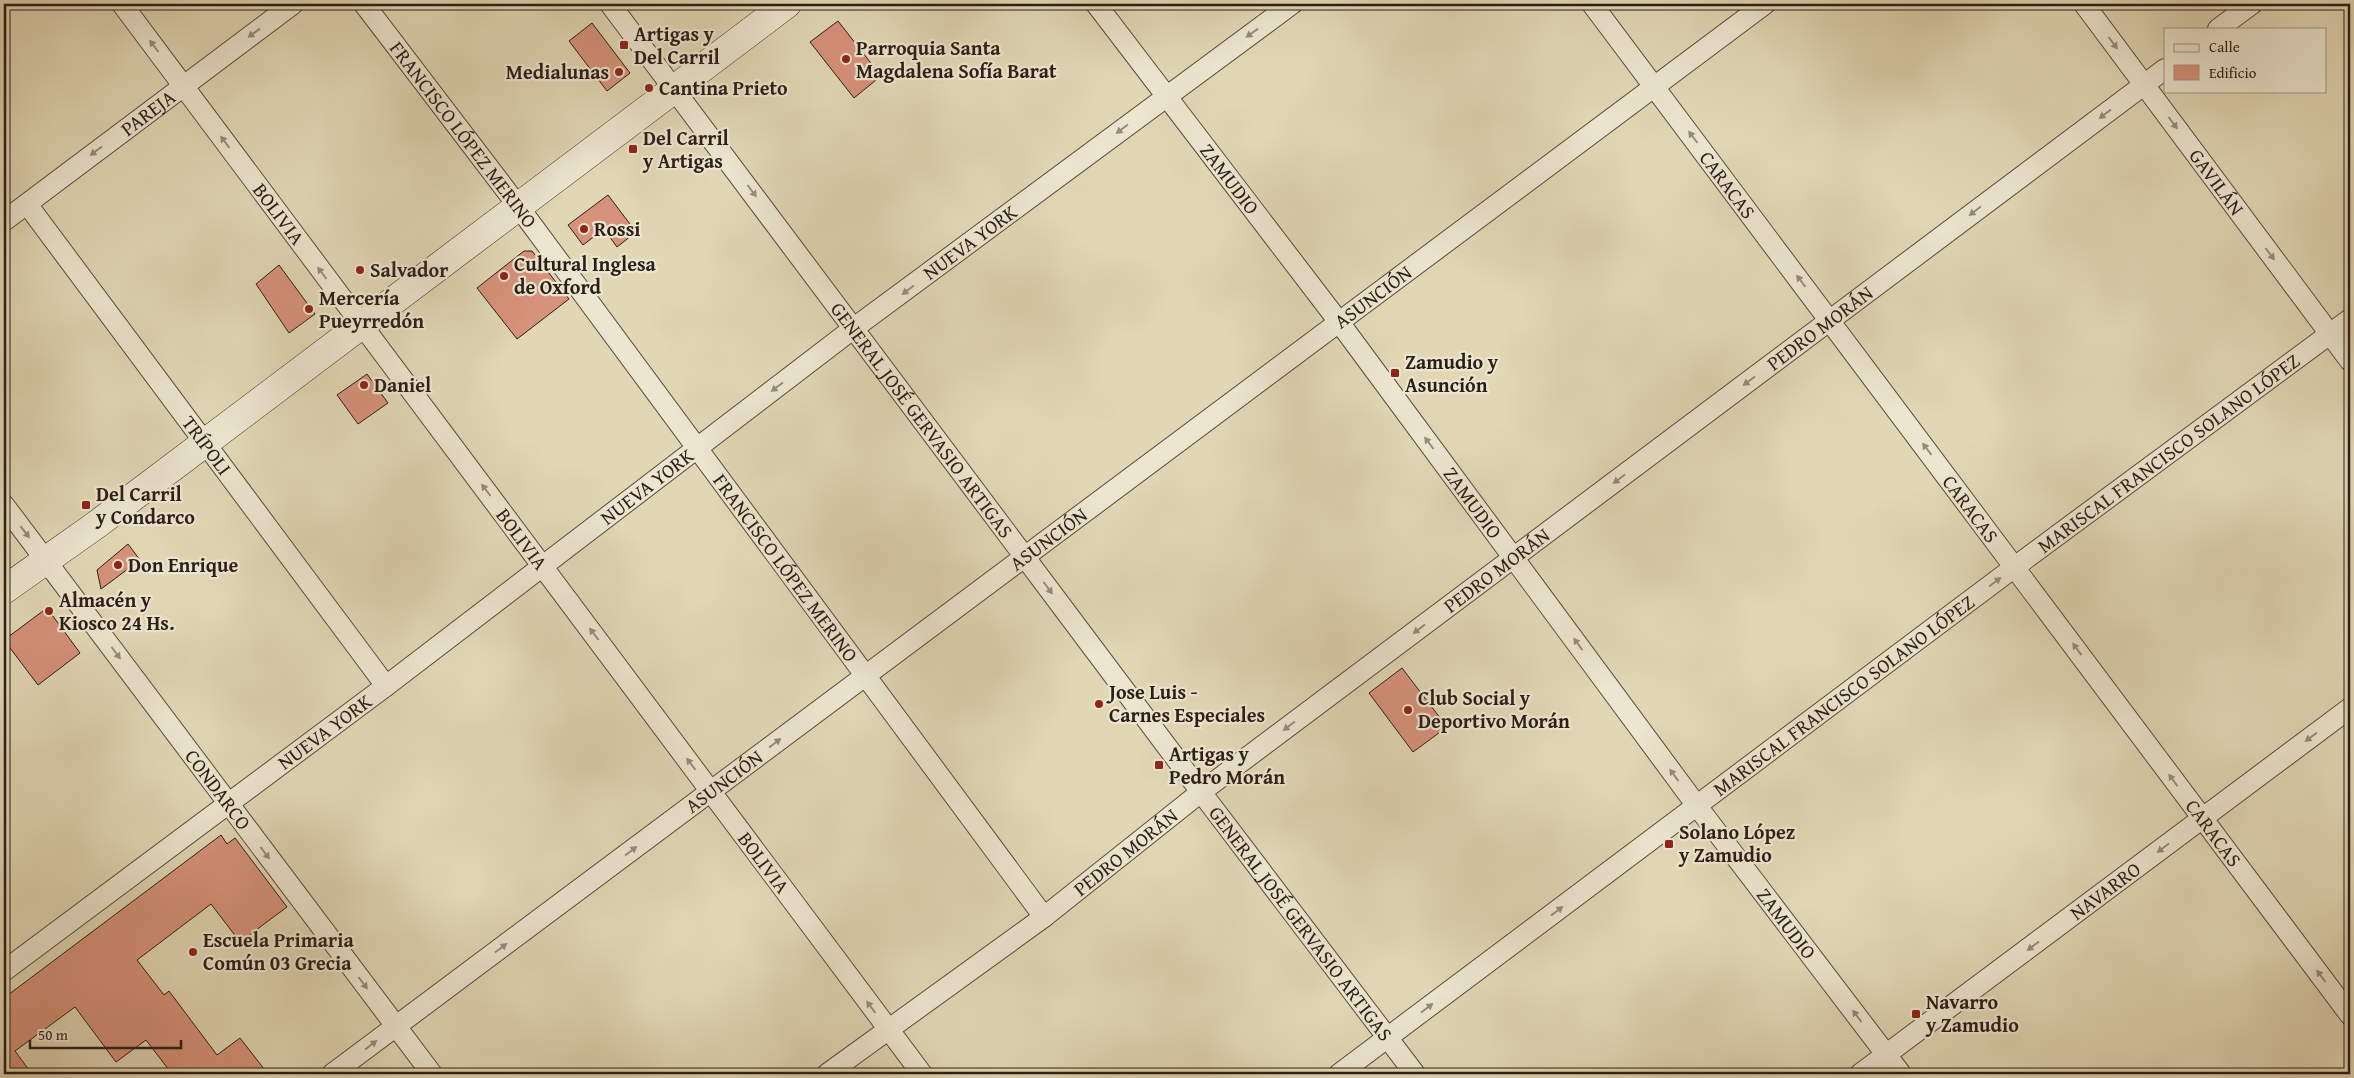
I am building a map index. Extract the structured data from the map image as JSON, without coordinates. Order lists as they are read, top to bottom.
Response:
{
  "streets": {
    "street": [
      "PAREJA",
      "FRANCISCO LÓPEZ MERINO",
      "ZAMUDIO",
      "GAVILÁN",
      "CARACAS",
      "BOLIVIA",
      "NUEVA YORK",
      "ASUNCIÓN",
      "PEDRO MORÁN",
      "GENERAL JOSÉ GERVASIO ARTIGAS",
      "TRÍPOLI",
      "MARISCAL FRANCISCO SOLANO LÓPEZ",
      "CONDARCO",
      "NAVARRO"
    ]
  },
  "crossings": [
    ["PAREJA", "BOLIVIA"],
    ["PAREJA", "TRÍPOLI"],
    ["FRANCISCO LÓPEZ MERINO", "NUEVA YORK"],
    ["FRANCISCO LÓPEZ MERINO", "ASUNCIÓN"],
    ["FRANCISCO LÓPEZ MERINO", "PEDRO MORÁN"],
    ["ZAMUDIO", "NUEVA YORK"],
    ["ZAMUDIO", "ASUNCIÓN"],
    ["ZAMUDIO", "PEDRO MORÁN"],
    ["ZAMUDIO", "MARISCAL FRANCISCO SOLANO LÓPEZ"],
    ["ZAMUDIO", "NAVARRO"],
    ["GAVILÁN", "PEDRO MORÁN"],
    ["GAVILÁN", "MARISCAL FRANCISCO SOLANO LÓPEZ"],
    ["CARACAS", "ASUNCIÓN"],
    ["CARACAS", "PEDRO MORÁN"],
    ["CARACAS", "MARISCAL FRANCISCO SOLANO LÓPEZ"],
    ["CARACAS", "NAVARRO"],
    ["BOLIVIA", "NUEVA YORK"],
    ["BOLIVIA", "ASUNCIÓN"],
    ["BOLIVIA", "PEDRO MORÁN"],
    ["NUEVA YORK", "GENERAL JOSÉ GERVASIO ARTIGAS"],
    ["NUEVA YORK", "TRÍPOLI"],
    ["NUEVA YORK", "CONDARCO"],
    ["ASUNCIÓN", "GENERAL JOSÉ GERVASIO ARTIGAS"],
    ["ASUNCIÓN", "CONDARCO"],
    ["PEDRO MORÁN", "GENERAL JOSÉ GERVASIO ARTIGAS"],
    ["GENERAL JOSÉ GERVASIO ARTIGAS", "MARISCAL FRANCISCO SOLANO LÓPEZ"]
  ],
  "one_way": [
    "PAREJA",
    "ZAMUDIO",
    "GAVILÁN",
    "CARACAS",
    "BOLIVIA",
    "NUEVA YORK",
    "ASUNCIÓN",
    "PEDRO MORÁN",
    "GENERAL JOSÉ GERVASIO ARTIGAS",
    "MARISCAL FRANCISCO SOLANO LÓPEZ",
    "CONDARCO",
    "NAVARRO"
  ],
  "places": {
    "transit": [
      "Artigas y Del Carril",
      "Del Carril y Artigas",
      "Zamudio y Asunción",
      "Del Carril y Condarco",
      "Artigas y Pedro Morán",
      "Solano López y Zamudio",
      "Navarro y Zamudio"
    ],
    "other": [
      "Parroquia Santa Magdalena Sofía Barat",
      "Medialunas",
      "Cantina Prieto",
      "Rossi",
      "Salvador",
      "Cultural Inglesa de Oxford",
      "Mercería Pueyrredón",
      "Daniel",
      "Don Enrique",
      "Almacén y Kiosco 24 Hs.",
      "Jose Luis - Carnes Especiales",
      "Club Social y Deportivo Morán",
      "Escuela Primaria Común 03 Grecia"
    ]
  },
  "legend": ["Calle", "Edificio"],
  "scale_bar": "50 m"
}
